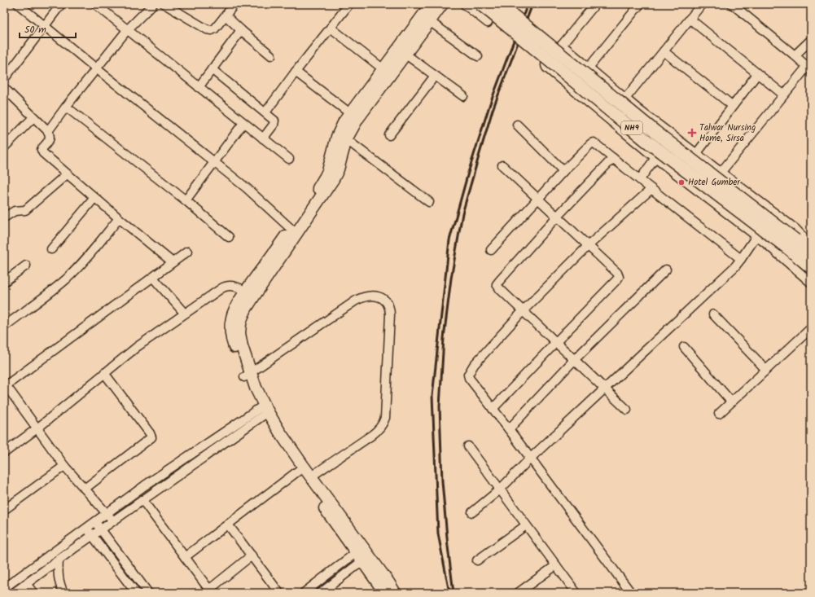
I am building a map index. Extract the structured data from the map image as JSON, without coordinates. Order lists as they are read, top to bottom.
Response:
{
  "streets": {
    "main road": ["NH9"]
  },
  "places": {
    "health": ["Talwar Nursing Home, Sirsa"],
    "other": ["Hotel Gumber"]
  },
  "scale_bar": "50 m"
}
